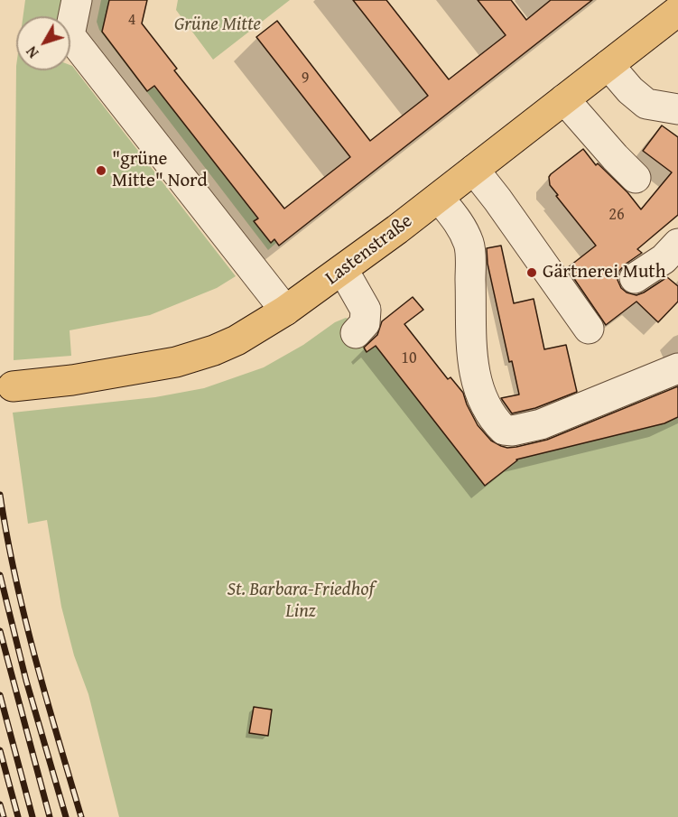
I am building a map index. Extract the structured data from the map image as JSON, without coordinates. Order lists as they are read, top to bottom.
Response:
{
  "streets": {
    "main road": ["Lastenstraße"]
  },
  "parks": ["Grüne Mitte", "St. Barbara-Friedhof Linz"],
  "places": ["\"grüne Mitte\" Nord", "Gärtnerei Muth"],
  "house_numbers": [
    "4",
    "9",
    "26",
    "10"
  ],
  "north": "bottom left"
}
